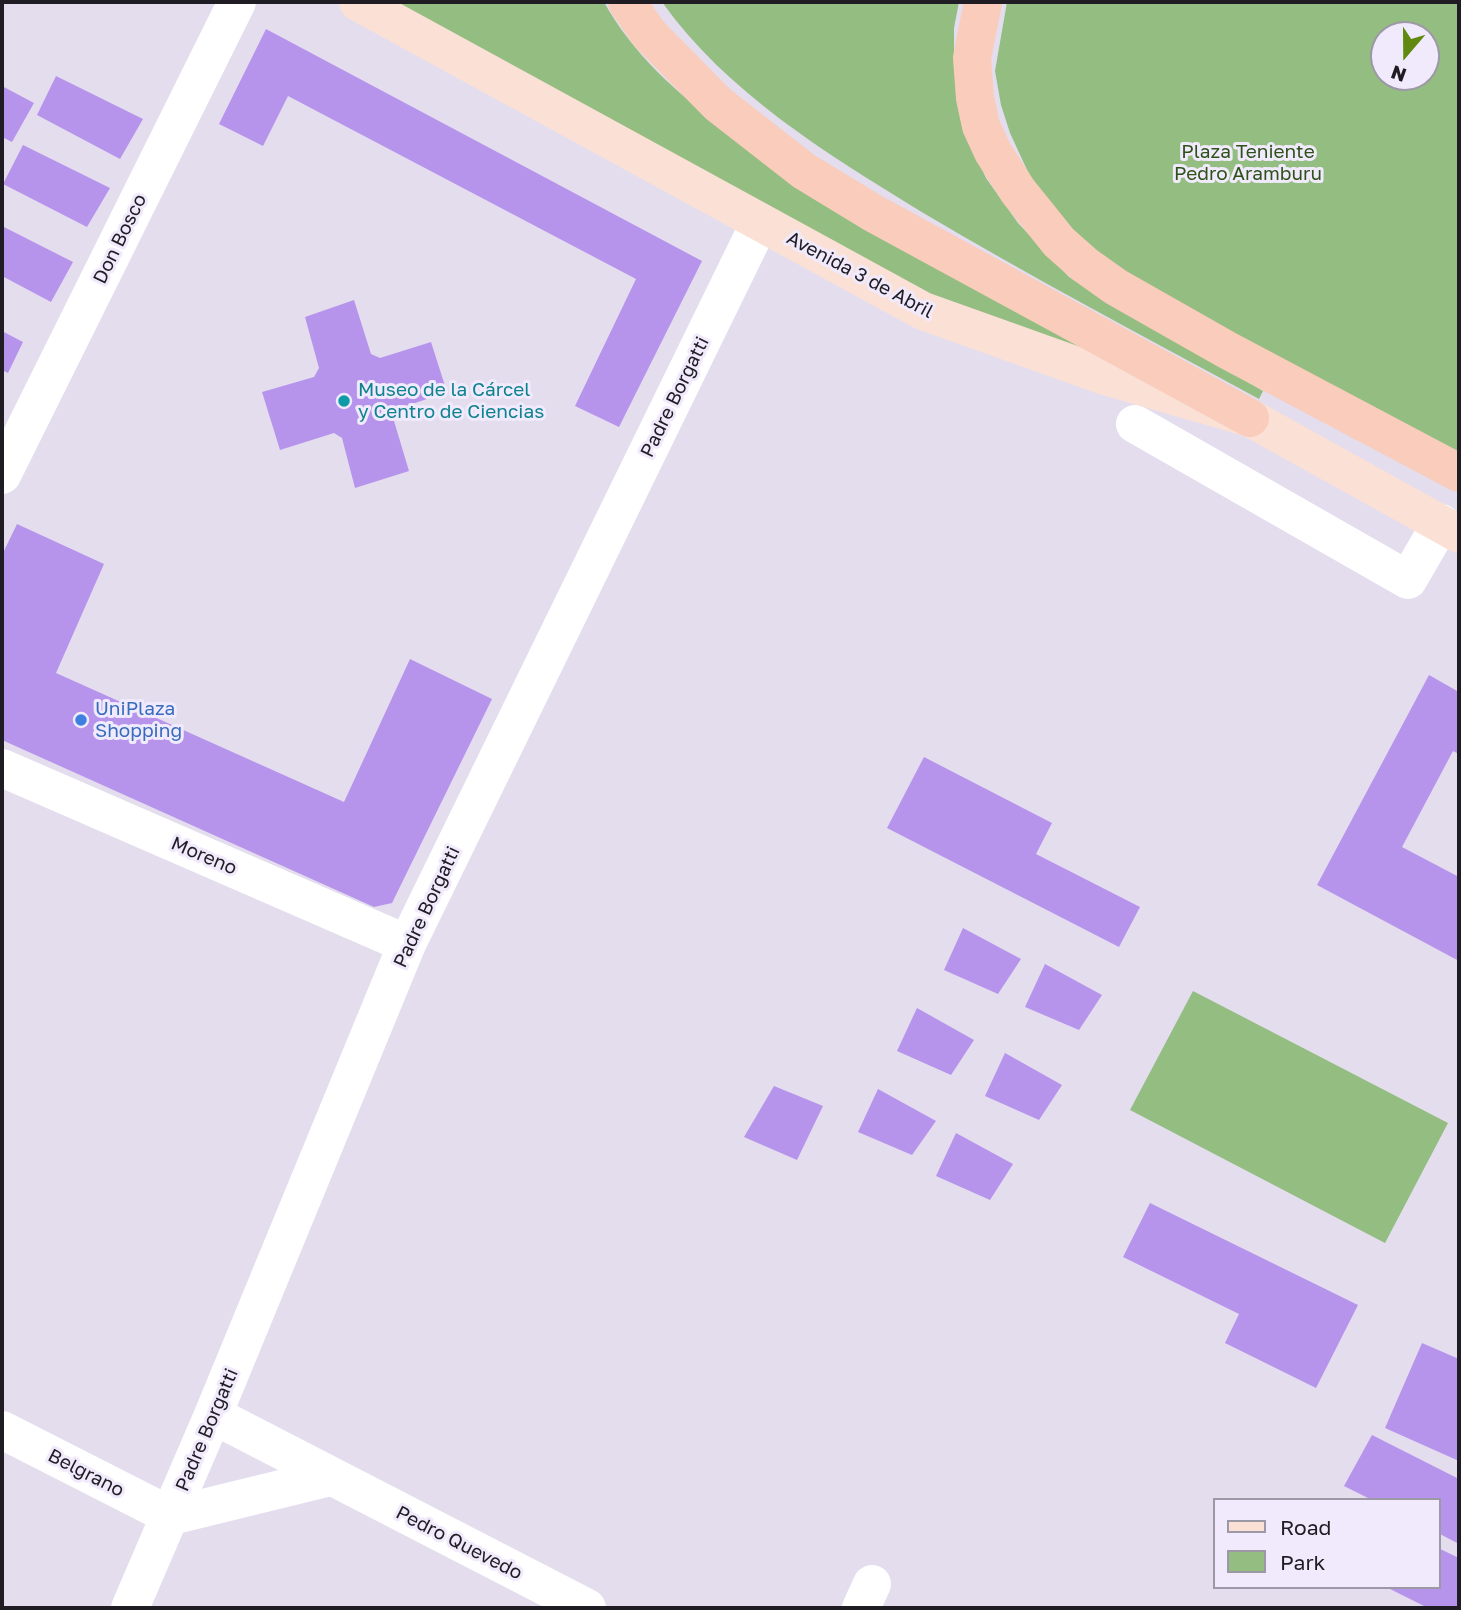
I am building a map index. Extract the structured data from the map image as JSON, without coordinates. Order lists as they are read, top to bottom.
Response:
{
  "streets": {
    "main road": ["Avenida 3 de Abril"],
    "street": [
      "Don Bosco",
      "Padre Borgatti",
      "Moreno",
      "Belgrano",
      "Pedro Quevedo"
    ]
  },
  "crossings": [
    ["Avenida 3 de Abril", "Padre Borgatti"],
    ["Padre Borgatti", "Moreno"],
    ["Padre Borgatti", "Belgrano"],
    ["Padre Borgatti", "Pedro Quevedo"]
  ],
  "parks": ["Plaza Teniente Pedro Aramburu"],
  "places": ["Museo de la Cárcel y Centro de Ciencias", "UniPlaza Shopping"],
  "legend": ["Road", "Park"],
  "north": "bottom"
}
